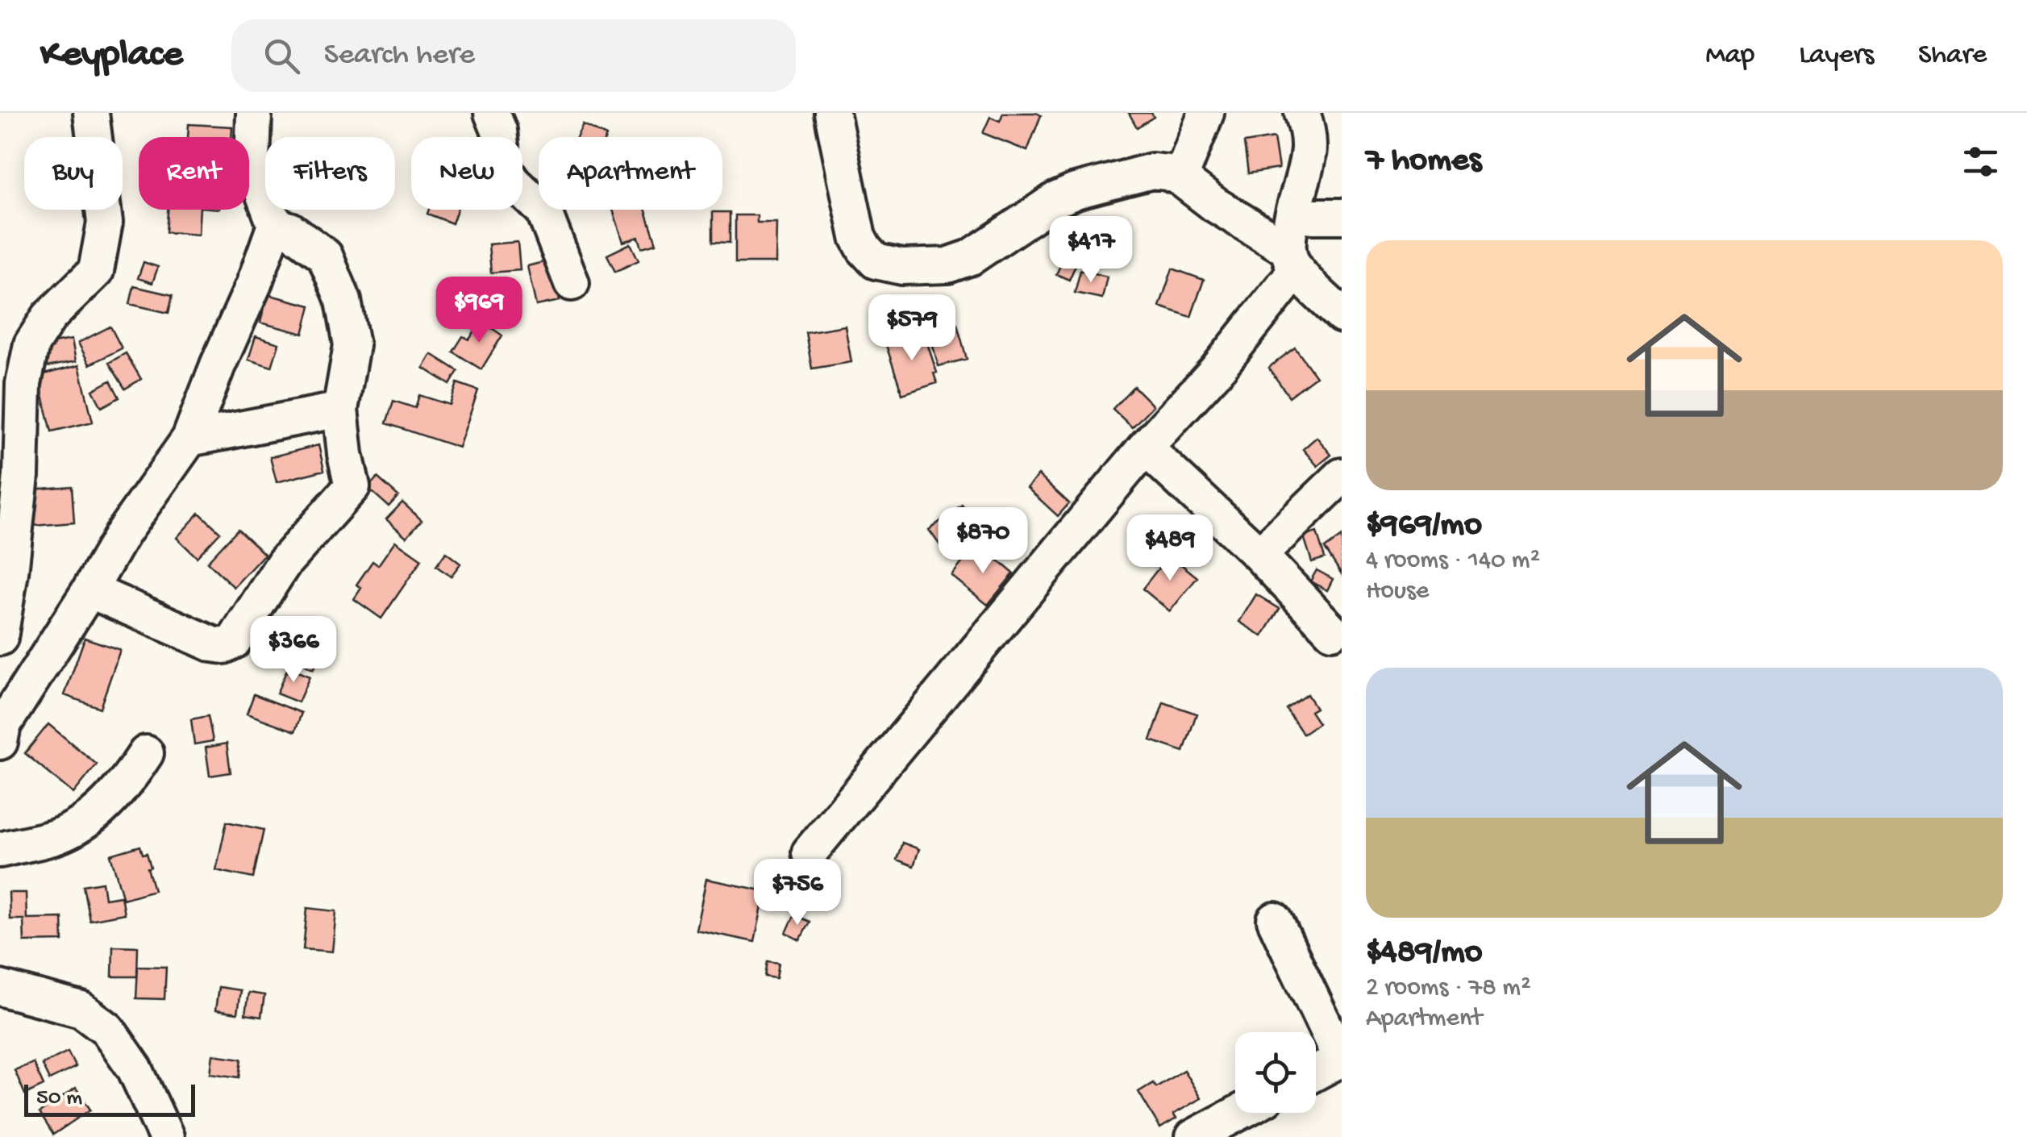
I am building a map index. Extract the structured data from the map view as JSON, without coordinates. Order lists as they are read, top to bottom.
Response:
{
  "scale_bar": "50 m",
  "page": {
    "header": "Keyplace",
    "search": "Search here",
    "nav": ["Map", "Layers", "Share"],
    "heading": "7 homes",
    "chip": [
      "Buy",
      "Rent",
      "Filters",
      "New",
      "Apartment"
    ],
    "list": [
      {
        "name": "$969/mo",
        "note": "4 rooms · 140 m² · House"
      },
      {
        "name": "$489/mo",
        "note": "2 rooms · 78 m² · Apartment"
      }
    ],
    "price": [
      "$417",
      "$969",
      "$579",
      "$870",
      "$489",
      "$366",
      "$756"
    ],
    "scale": "50 m"
  }
}
